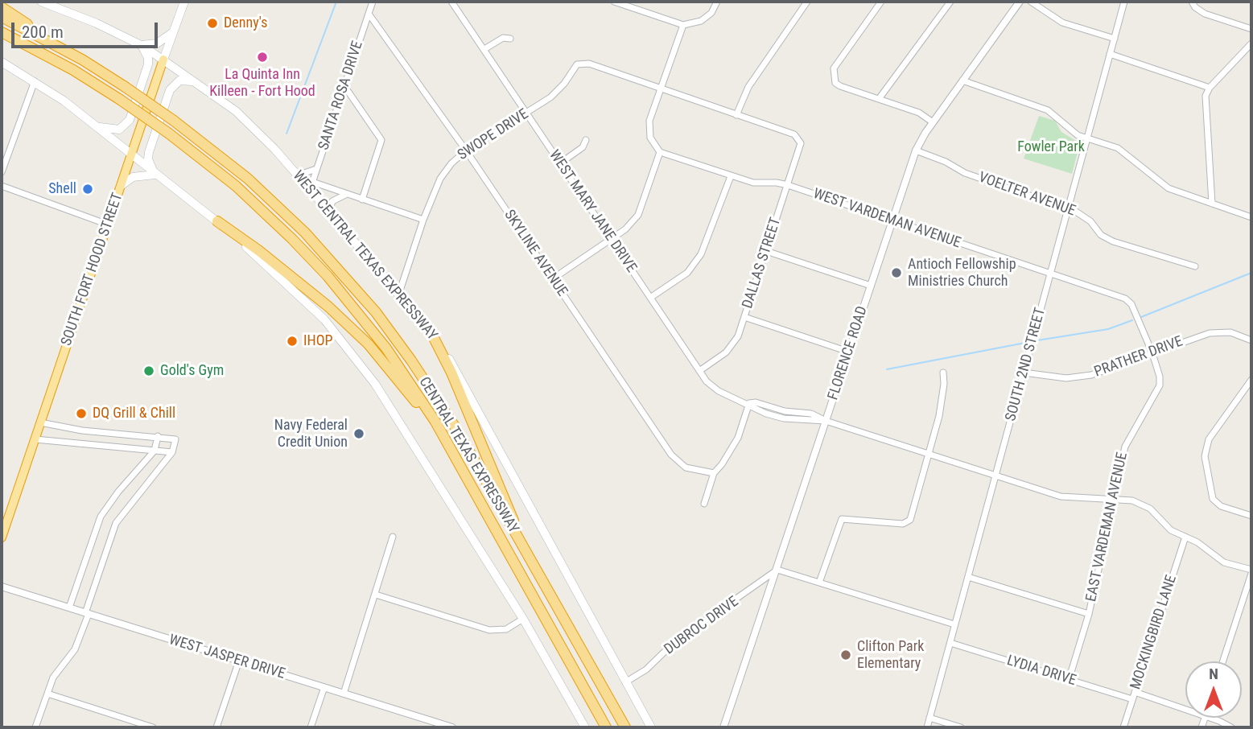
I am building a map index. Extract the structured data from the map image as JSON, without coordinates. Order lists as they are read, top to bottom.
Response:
{
  "streets": {
    "highway": ["SOUTH FORT HOOD STREET", "CENTRAL TEXAS EXPRESSWAY"],
    "main road": ["WEST CENTRAL TEXAS EXPRESSWAY"],
    "street": [
      "SANTA ROSA DRIVE",
      "SWOPE DRIVE",
      "VOELTER AVENUE",
      "WEST MARY JANE DRIVE",
      "WEST VARDEMAN AVENUE",
      "SKYLINE AVENUE",
      "DALLAS STREET",
      "FLORENCE ROAD",
      "PRATHER DRIVE",
      "SOUTH 2ND STREET",
      "EAST VARDEMAN AVENUE",
      "DUBROC DRIVE",
      "MOCKINGBIRD LANE",
      "WEST JASPER DRIVE",
      "LYDIA DRIVE"
    ]
  },
  "crossings": [
    ["SANTA ROSA DRIVE", "SKYLINE AVENUE"],
    ["SANTA ROSA DRIVE", "WEST CENTRAL TEXAS EXPRESSWAY"],
    ["SWOPE DRIVE", "WEST MARY JANE DRIVE"],
    ["SWOPE DRIVE", "SKYLINE AVENUE"],
    ["SWOPE DRIVE", "WEST CENTRAL TEXAS EXPRESSWAY"],
    ["VOELTER AVENUE", "FLORENCE ROAD"],
    ["VOELTER AVENUE", "SOUTH 2ND STREET"],
    ["WEST MARY JANE DRIVE", "DALLAS STREET"],
    ["WEST MARY JANE DRIVE", "FLORENCE ROAD"],
    ["WEST MARY JANE DRIVE", "SOUTH 2ND STREET"],
    ["WEST MARY JANE DRIVE", "EAST VARDEMAN AVENUE"],
    ["WEST MARY JANE DRIVE", "MOCKINGBIRD LANE"],
    ["WEST VARDEMAN AVENUE", "DALLAS STREET"],
    ["WEST VARDEMAN AVENUE", "FLORENCE ROAD"],
    ["WEST VARDEMAN AVENUE", "SOUTH 2ND STREET"],
    ["WEST VARDEMAN AVENUE", "EAST VARDEMAN AVENUE"],
    ["WEST CENTRAL TEXAS EXPRESSWAY", "SOUTH FORT HOOD STREET"],
    ["WEST CENTRAL TEXAS EXPRESSWAY", "DUBROC DRIVE"],
    ["FLORENCE ROAD", "DUBROC DRIVE"],
    ["PRATHER DRIVE", "SOUTH 2ND STREET"],
    ["PRATHER DRIVE", "EAST VARDEMAN AVENUE"],
    ["SOUTH 2ND STREET", "EAST VARDEMAN AVENUE"],
    ["SOUTH 2ND STREET", "LYDIA DRIVE"],
    ["EAST VARDEMAN AVENUE", "LYDIA DRIVE"],
    ["MOCKINGBIRD LANE", "LYDIA DRIVE"]
  ],
  "parks": ["Fowler Park"],
  "places": [
    "Denny's",
    "La Quinta Inn Killeen - Fort Hood",
    "Shell",
    "Antioch Fellowship Ministries Church",
    "IHOP",
    "Gold's Gym",
    "DQ Grill & Chill",
    "Navy Federal Credit Union",
    "Clifton Park Elementary"
  ],
  "scale_bar": "200 m",
  "north": "top"
}
